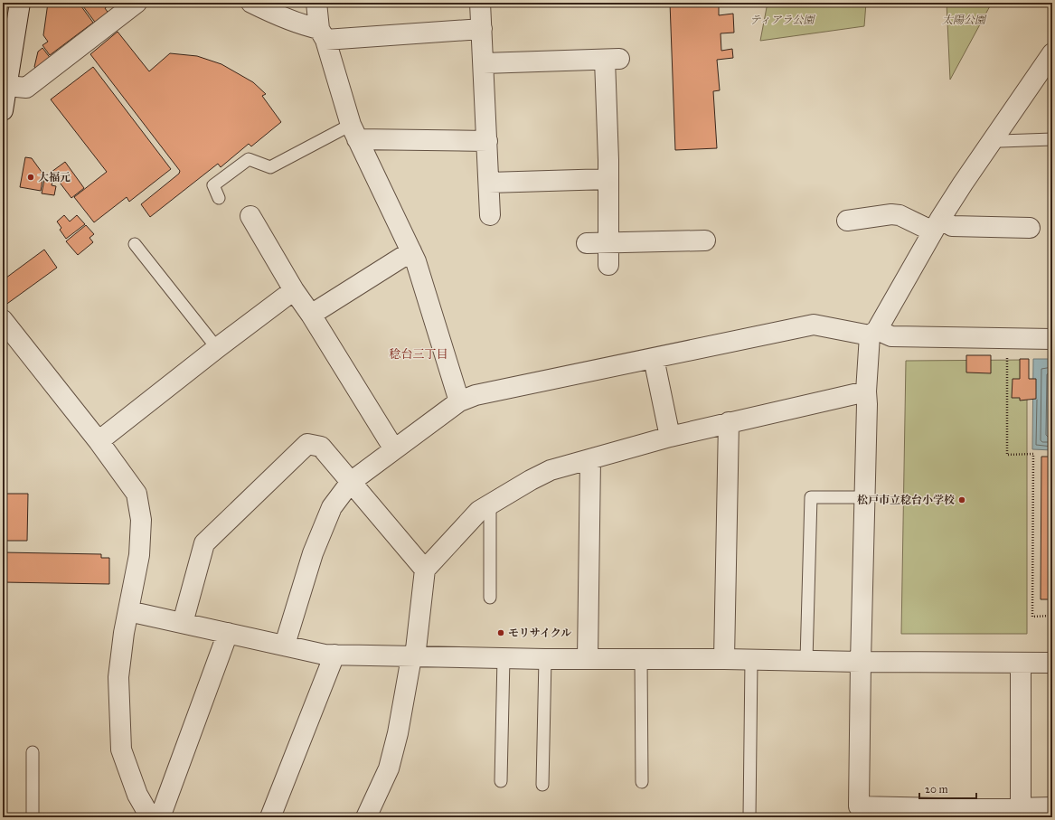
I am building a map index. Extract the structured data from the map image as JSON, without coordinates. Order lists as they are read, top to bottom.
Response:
{
  "districts": ["稔台三丁目"],
  "parks": ["ティアラ公園", "太陽公園"],
  "places": ["大福元", "松戸市立稔台小学校", "モリサイクル"],
  "scale_bar": "20 m"
}
